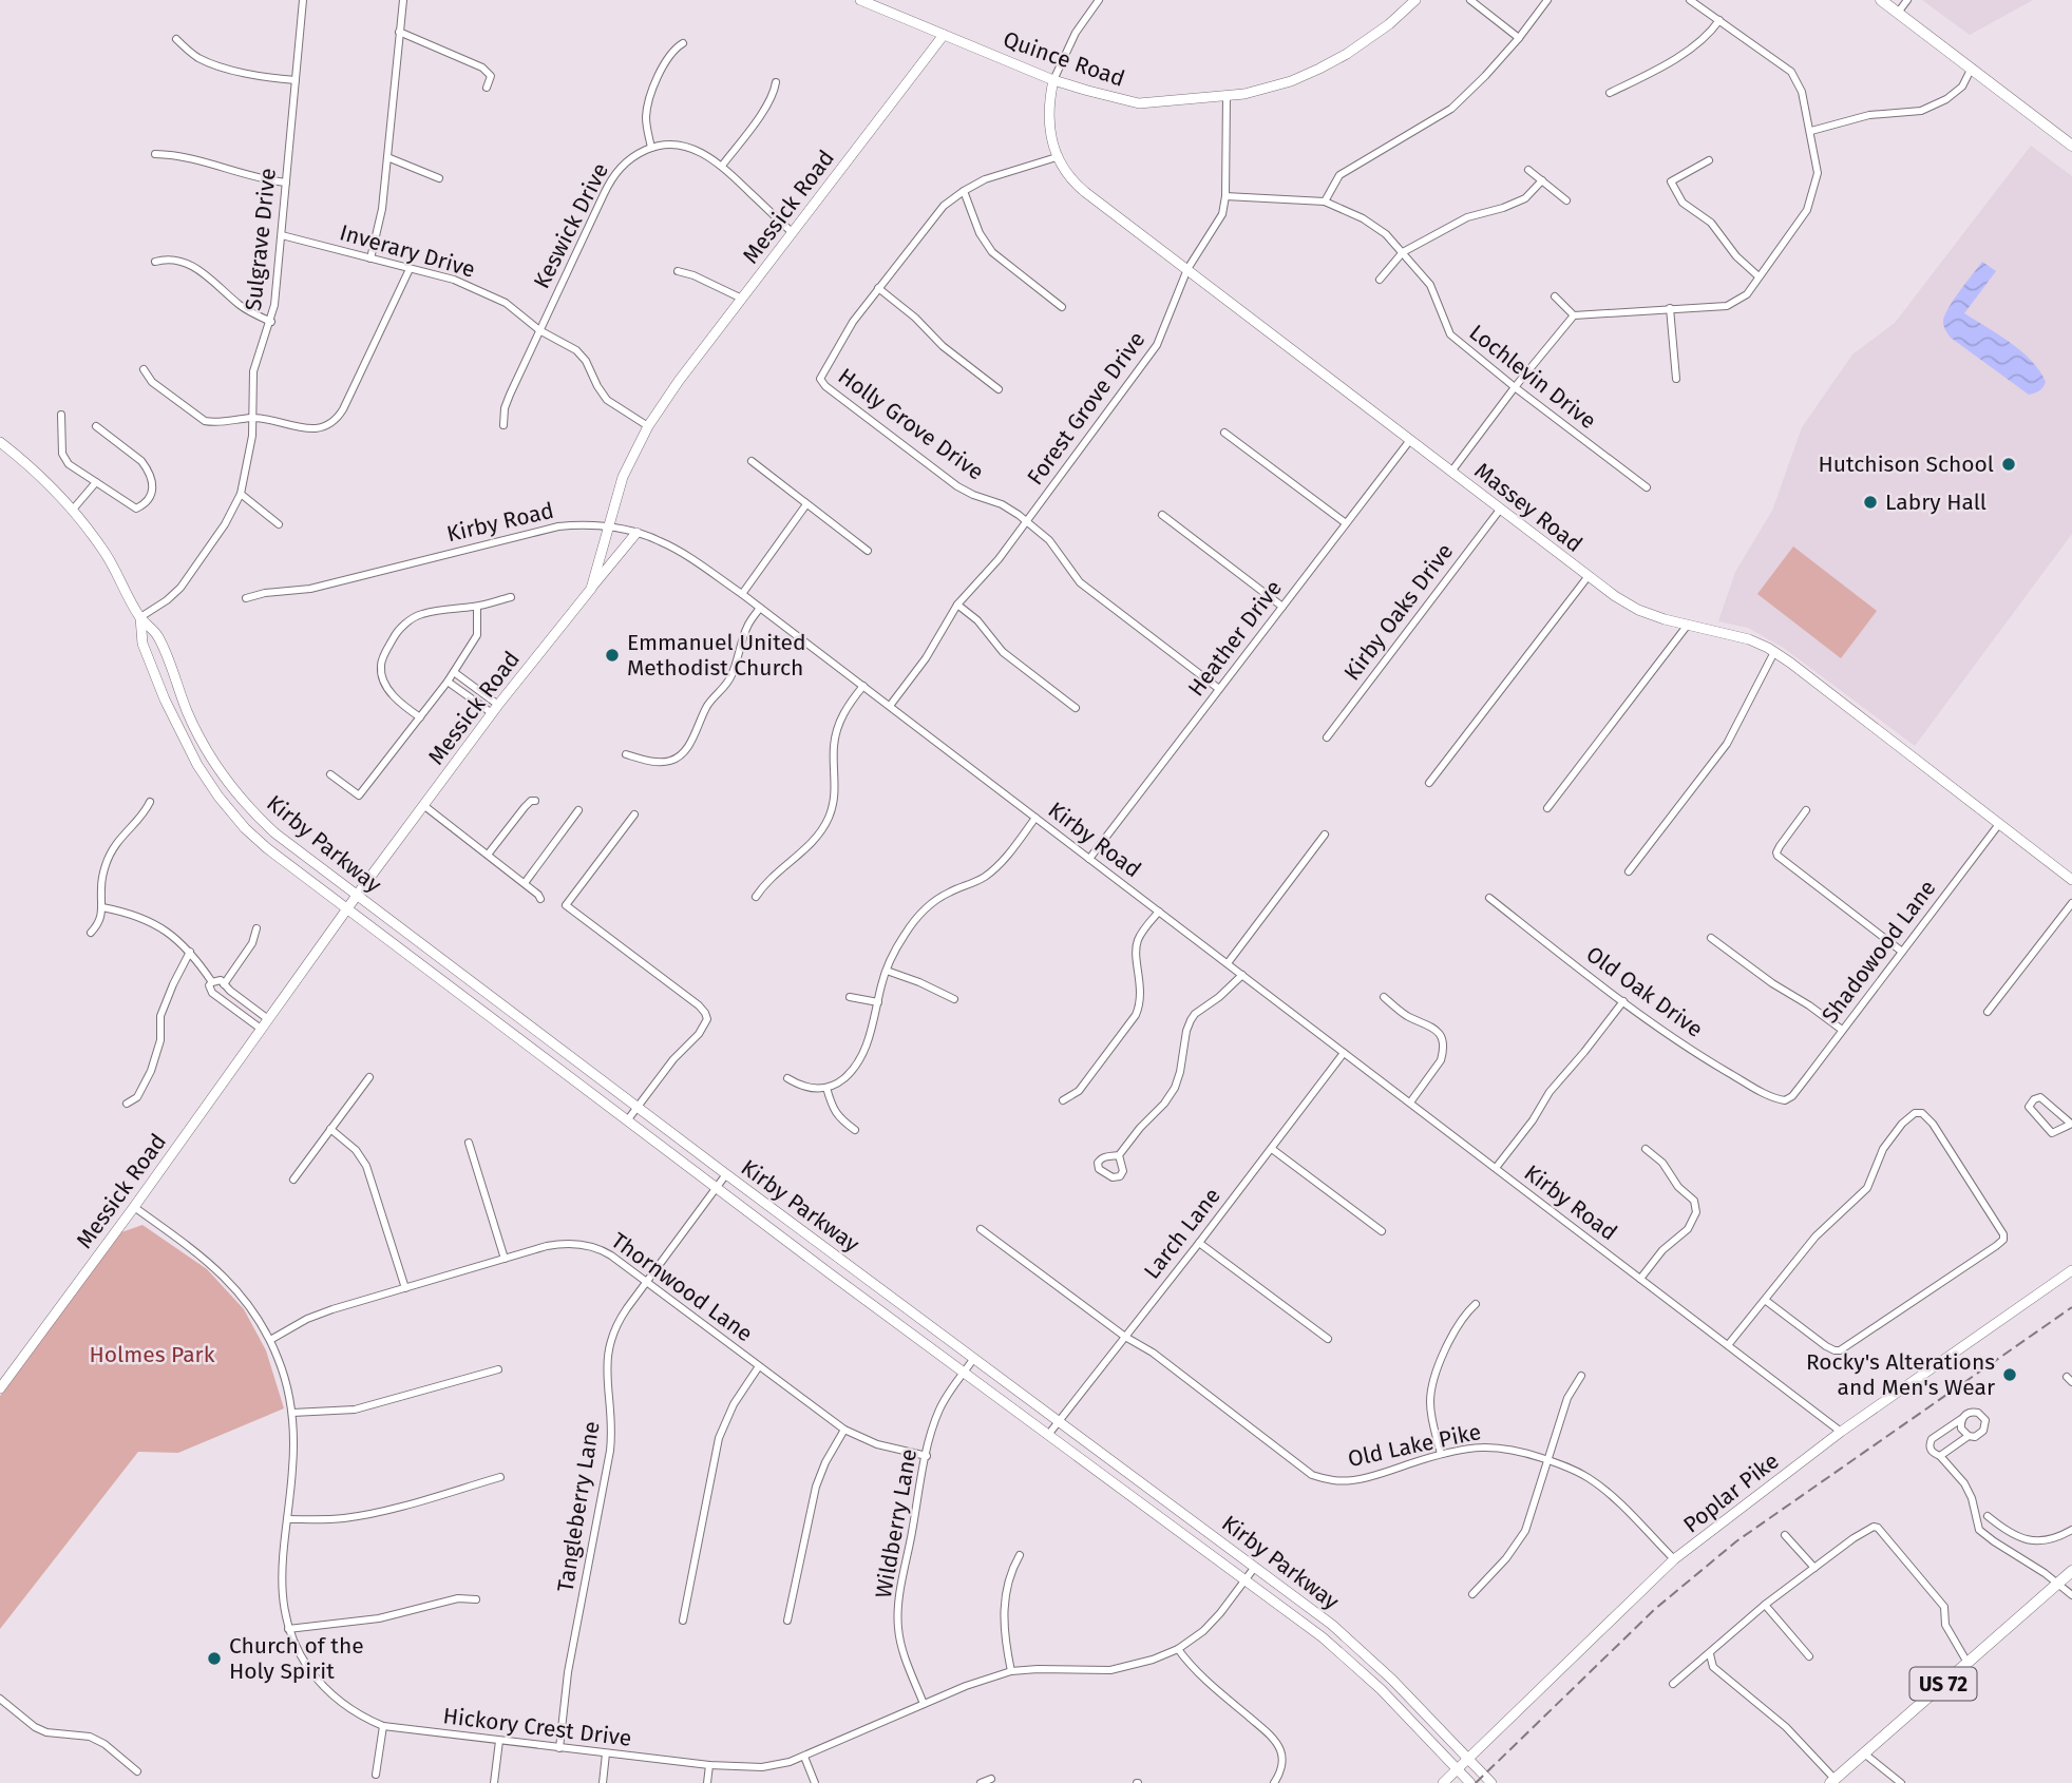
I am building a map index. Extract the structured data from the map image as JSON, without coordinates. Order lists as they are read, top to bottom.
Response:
{
  "streets": {
    "main road": [
      "Quince Road",
      "Messick Road",
      "Massey Road",
      "Kirby Parkway",
      "Poplar Pike",
      "US 72"
    ],
    "street": [
      "Keswick Drive",
      "Sulgrave Drive",
      "Inverary Drive",
      "Lochlevin Drive",
      "Forest Grove Drive",
      "Holly Grove Drive",
      "Kirby Road",
      "Kirby Oaks Drive",
      "Heather Drive",
      "Shadowood Lane",
      "Old Oak Drive",
      "Larch Lane",
      "Thornwood Lane",
      "Old Lake Pike",
      "Tangleberry Lane",
      "Wildberry Lane",
      "Hickory Crest Drive"
    ]
  },
  "crossings": [
    ["Quince Road", "Messick Road"],
    ["Quince Road", "Forest Grove Drive"],
    ["Quince Road", "Massey Road"],
    ["Messick Road", "Inverary Drive"],
    ["Messick Road", "Kirby Road"],
    ["Messick Road", "Kirby Parkway"],
    ["Messick Road", "Hickory Crest Drive"],
    ["Keswick Drive", "Inverary Drive"],
    ["Sulgrave Drive", "Inverary Drive"],
    ["Sulgrave Drive", "Kirby Parkway"],
    ["Lochlevin Drive", "Forest Grove Drive"],
    ["Forest Grove Drive", "Holly Grove Drive"],
    ["Forest Grove Drive", "Massey Road"],
    ["Forest Grove Drive", "Kirby Road"],
    ["Holly Grove Drive", "Heather Drive"],
    ["Massey Road", "Kirby Oaks Drive"],
    ["Massey Road", "Heather Drive"],
    ["Massey Road", "Shadowood Lane"],
    ["Kirby Road", "Heather Drive"],
    ["Kirby Road", "Larch Lane"],
    ["Kirby Road", "Poplar Pike"],
    ["Kirby Parkway", "Larch Lane"],
    ["Kirby Parkway", "Poplar Pike"],
    ["Kirby Parkway", "Tangleberry Lane"],
    ["Kirby Parkway", "Wildberry Lane"],
    ["Kirby Parkway", "Hickory Crest Drive"],
    ["Shadowood Lane", "Old Oak Drive"],
    ["Larch Lane", "Old Lake Pike"],
    ["Thornwood Lane", "Tangleberry Lane"],
    ["Thornwood Lane", "Wildberry Lane"],
    ["Thornwood Lane", "Hickory Crest Drive"],
    ["Old Lake Pike", "Poplar Pike"],
    ["Tangleberry Lane", "Hickory Crest Drive"],
    ["Wildberry Lane", "Hickory Crest Drive"]
  ],
  "parks": ["Holmes Park"],
  "places": [
    "Hutchison School",
    "Labry Hall",
    "Emmanuel United Methodist Church",
    "Rocky's Alterations and Men's Wear",
    "Church of the Holy Spirit"
  ]
}
